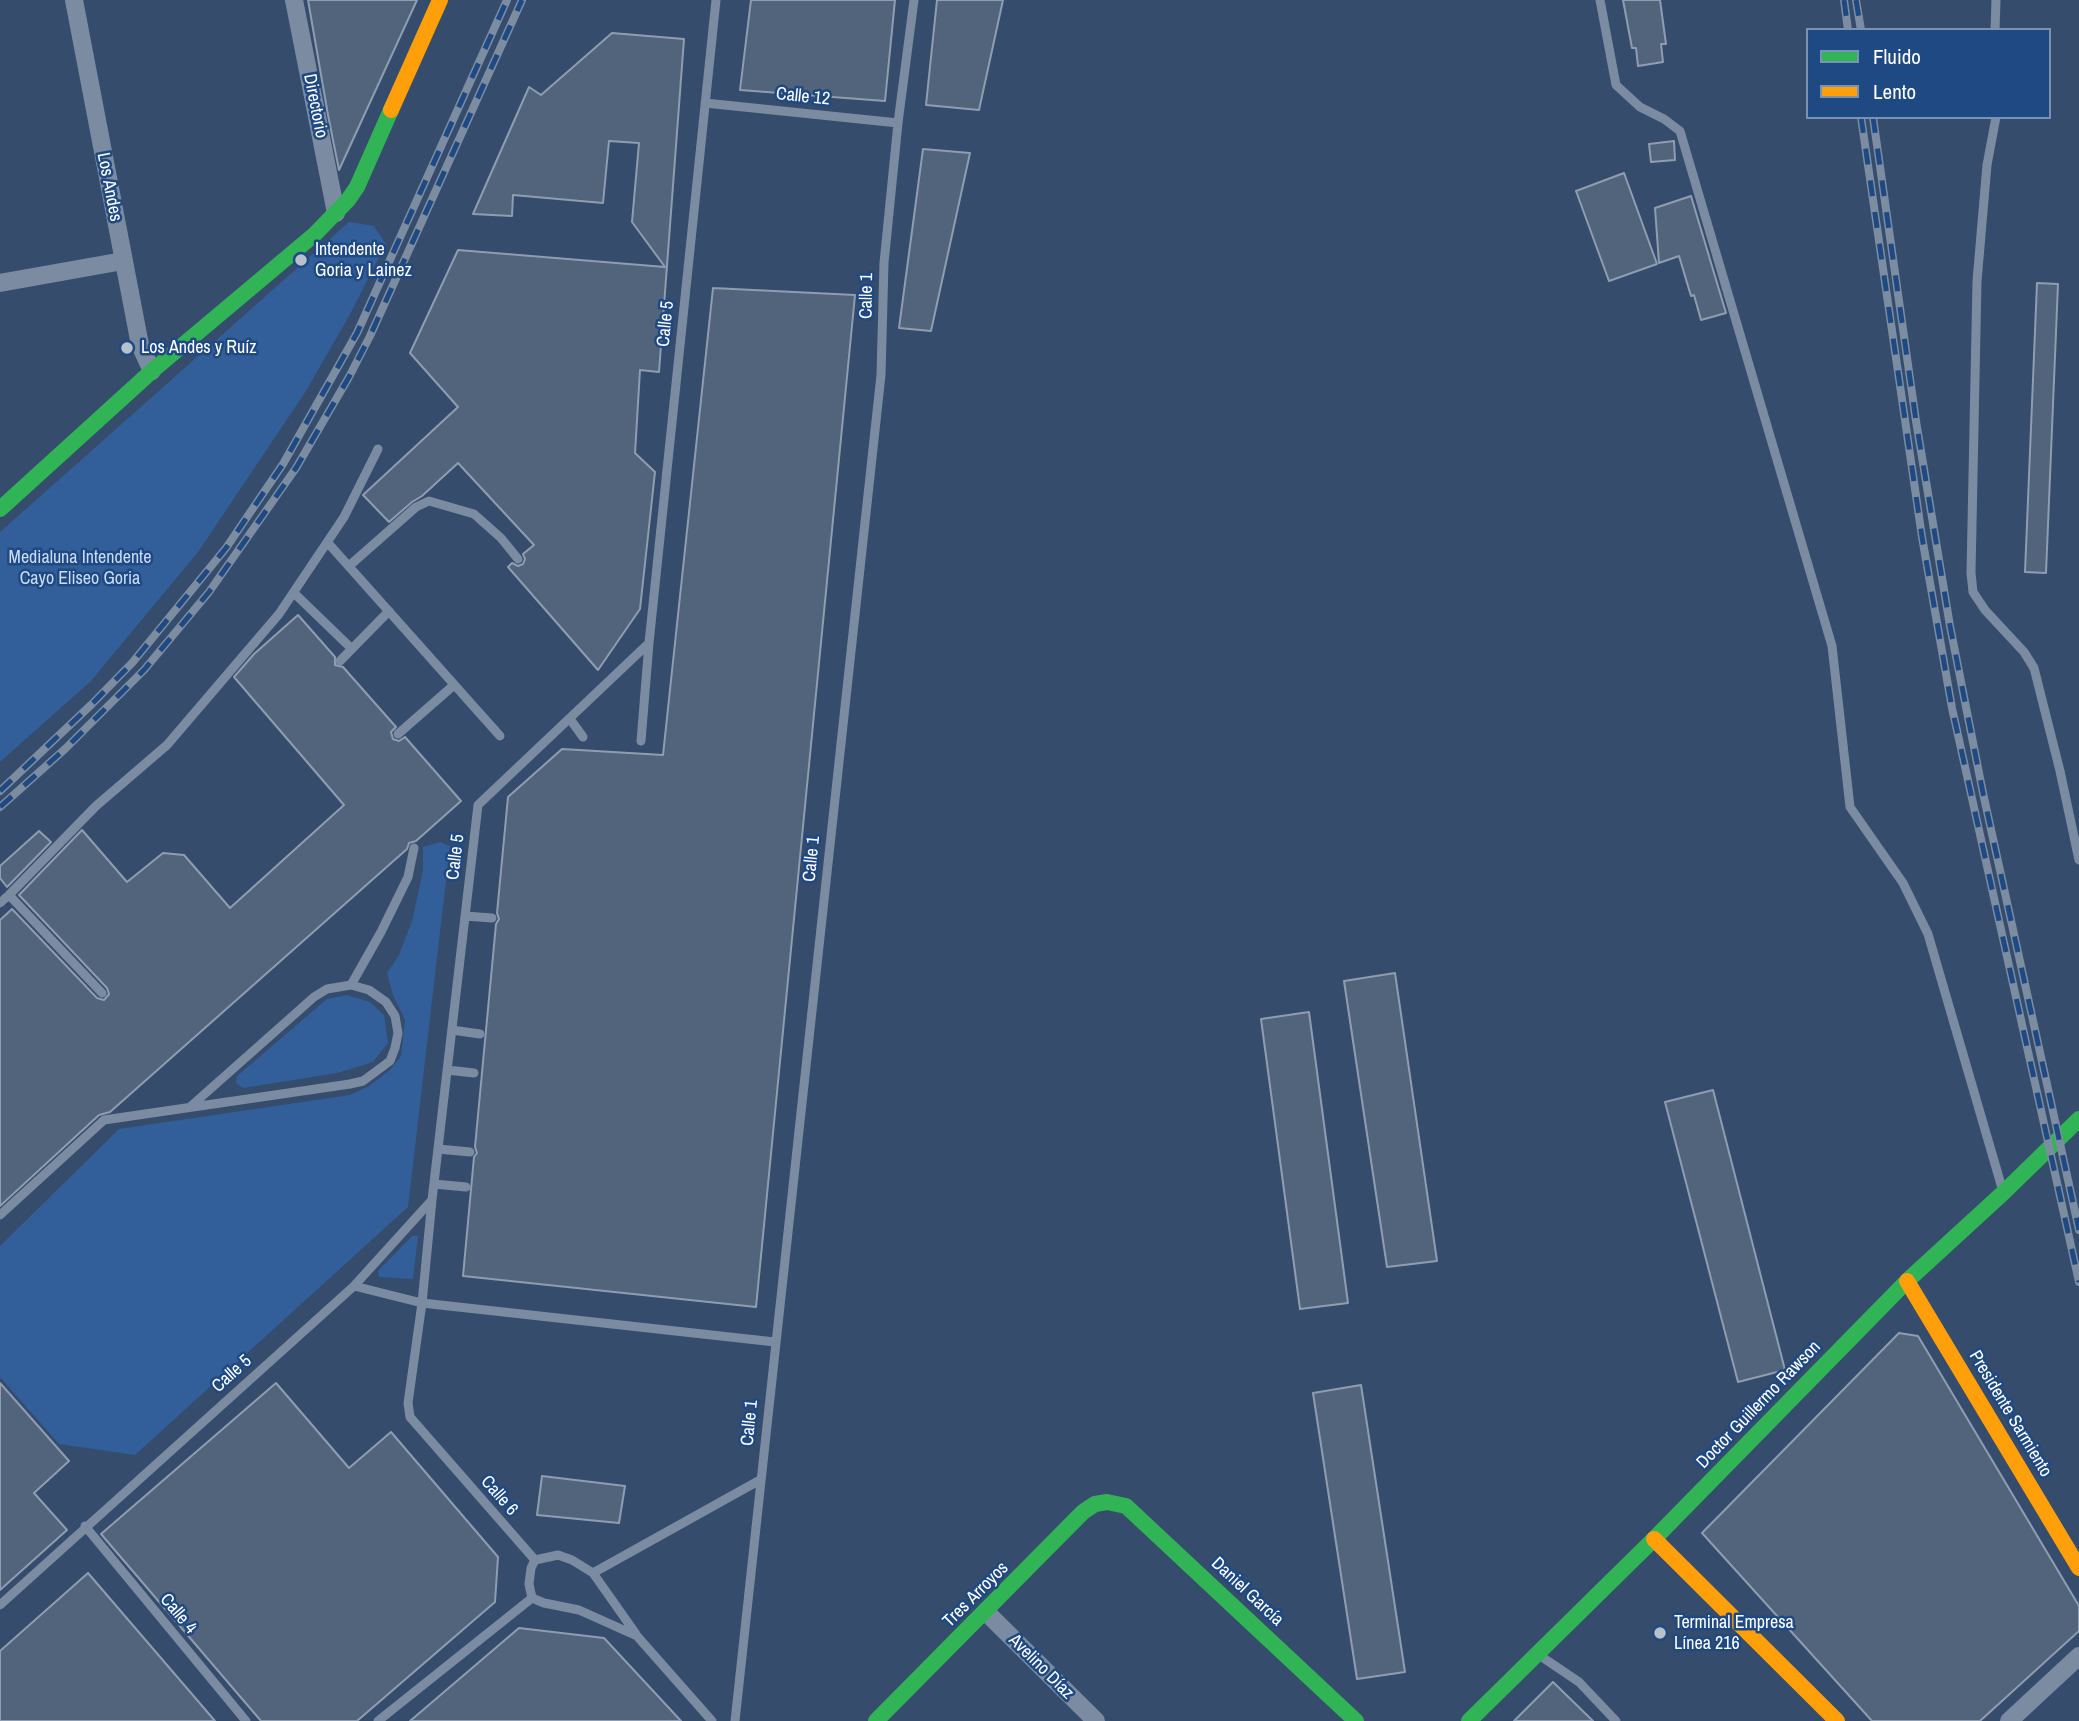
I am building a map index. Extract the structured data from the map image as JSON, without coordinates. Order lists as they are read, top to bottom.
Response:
{
  "streets": {
    "street": [
      "Directorio",
      "Los Andes",
      "Doctor Guillermo Rawson",
      "Presidente Sarmiento",
      "Daniel García",
      "Tres Arroyos",
      "Avelino Díaz"
    ],
    "lane": [
      "Calle 12",
      "Calle 1",
      "Calle 5",
      "Calle 6",
      "Calle 4"
    ]
  },
  "crossings": [
    ["Calle 12", "Calle 1"],
    ["Calle 12", "Calle 5"],
    ["Calle 5", "Calle 6"],
    ["Calle 5", "Calle 4"],
    ["Doctor Guillermo Rawson", "Presidente Sarmiento"],
    ["Daniel García", "Tres Arroyos"],
    ["Tres Arroyos", "Avelino Díaz"]
  ],
  "parks": ["Medialuna Intendente Cayo Eliseo Goria"],
  "places": ["Intendente Goria y Lainez", "Los Andes y Ruíz", "Terminal Empresa Línea 216"],
  "legend": ["Fluido", "Lento"]
}
